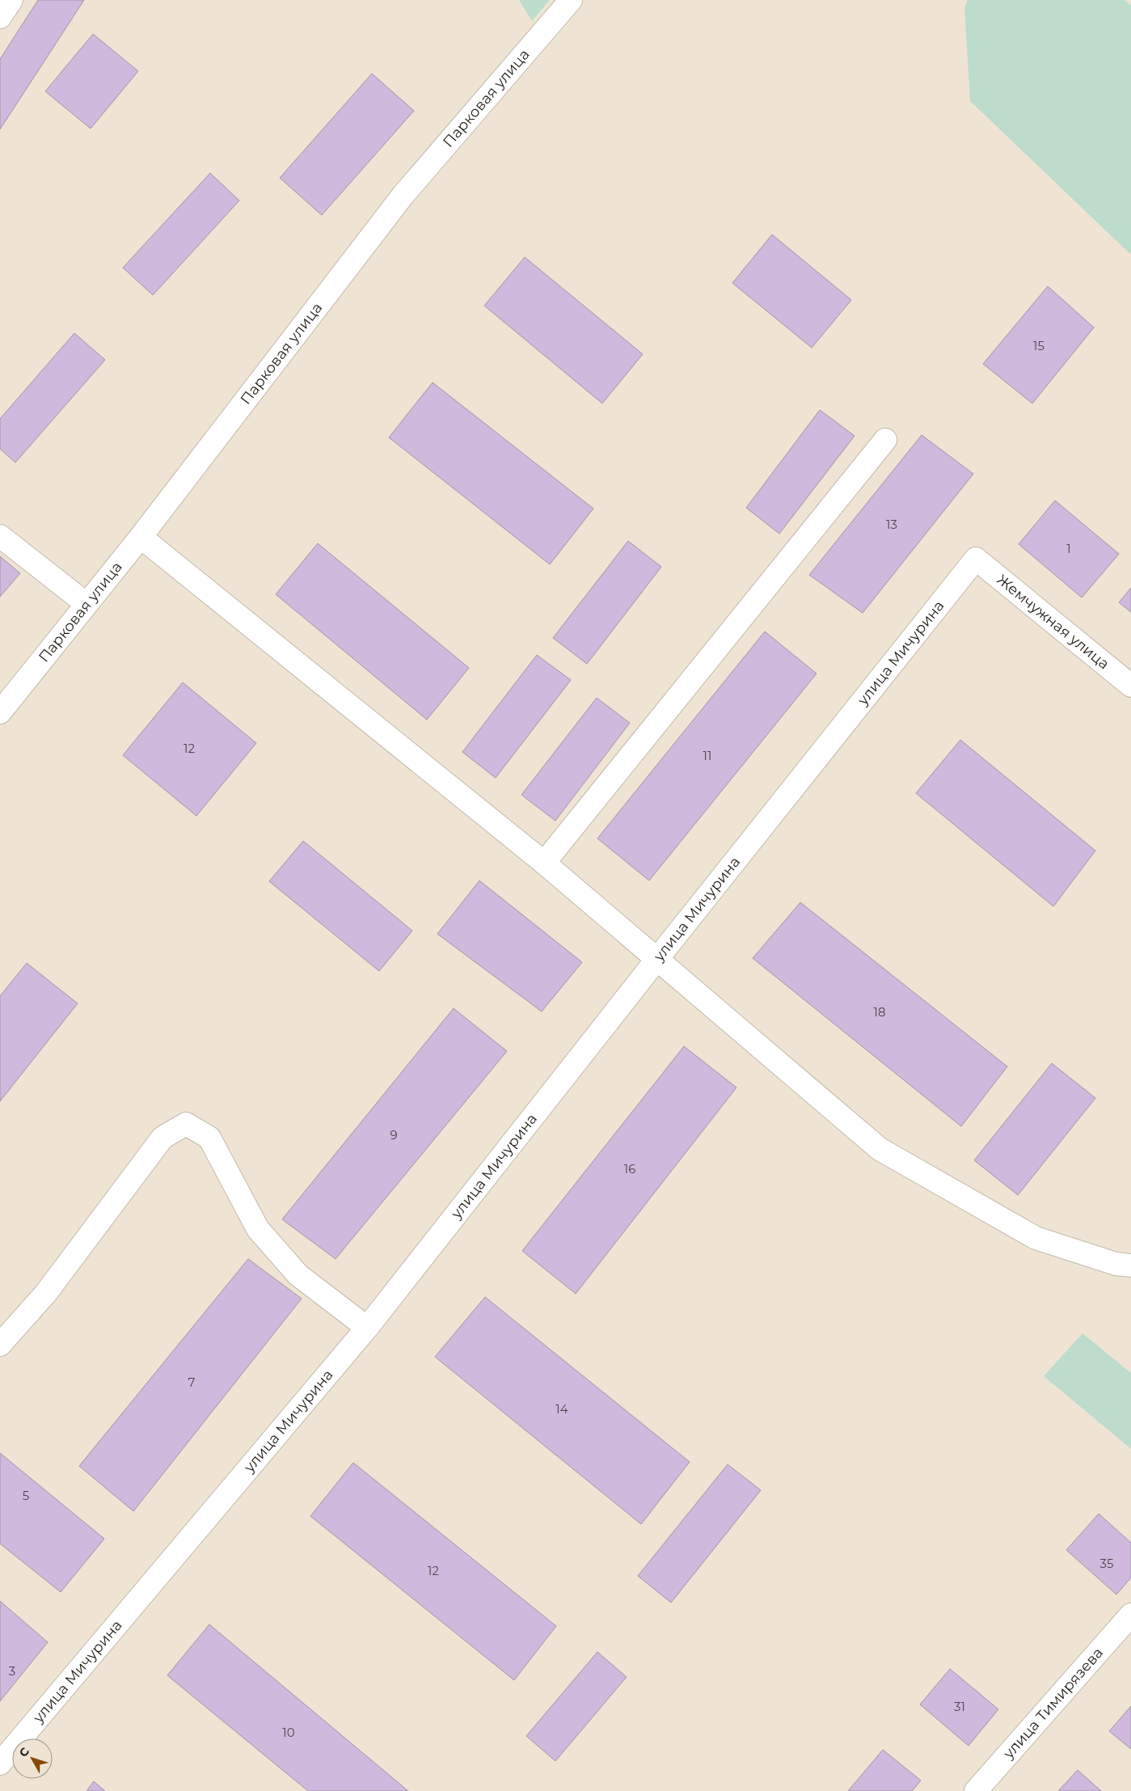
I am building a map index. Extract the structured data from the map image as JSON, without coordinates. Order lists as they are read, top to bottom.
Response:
{
  "streets": {
    "street": [
      "Парковая улица",
      "Жемчужная улица",
      "улица Мичурина",
      "улица Тимирязева"
    ]
  },
  "crossings": [
    ["Жемчужная улица", "улица Мичурина"]
  ],
  "house_numbers": [
    "15",
    "13",
    "1",
    "12",
    "11",
    "18",
    "9",
    "16",
    "7",
    "14",
    "5",
    "35",
    "12",
    "3",
    "31",
    "10"
  ],
  "north": "top left"
}
